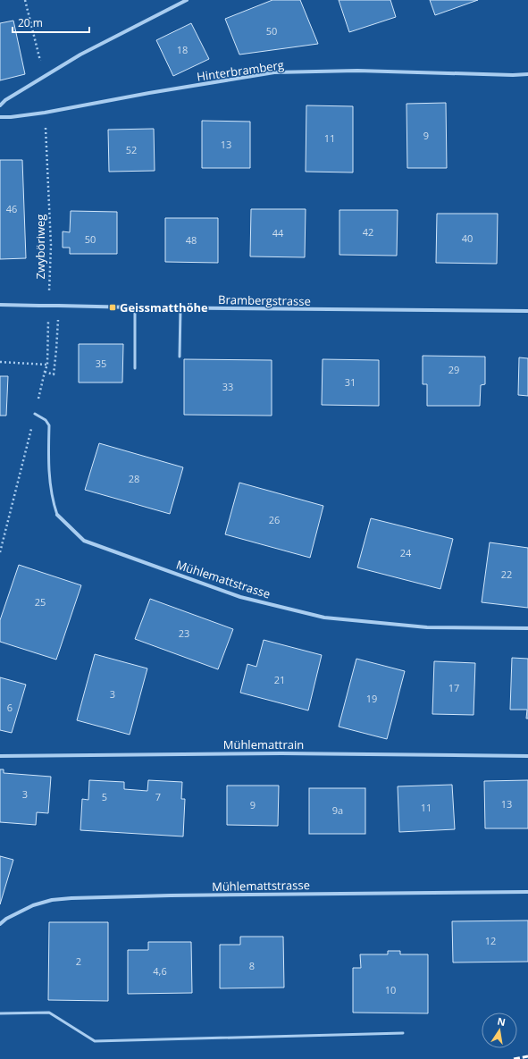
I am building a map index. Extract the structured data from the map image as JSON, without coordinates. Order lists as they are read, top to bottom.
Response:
{
  "streets": {
    "street": [
      "Hinterbramberg",
      "Brambergstrasse",
      "Mühlemattstrasse",
      "Mühlemattrain"
    ],
    "path": ["Zwyböriweg"]
  },
  "crossings": [
    ["Hinterbramberg", "Zwyböriweg"]
  ],
  "places": {
    "transit": ["Geissmatthöhe"]
  },
  "house_numbers": [
    "50",
    "18",
    "9",
    "11",
    "13",
    "52",
    "46",
    "42",
    "44",
    "40",
    "50",
    "48",
    "35",
    "29",
    "31",
    "33",
    "28",
    "26",
    "24",
    "22",
    "25",
    "23",
    "21",
    "17",
    "3",
    "19",
    "6",
    "3",
    "5",
    "7",
    "13",
    "9",
    "11",
    "9a",
    "12",
    "2",
    "8",
    "4,6",
    "10"
  ],
  "scale_bar": "20 m",
  "north": "top"
}
